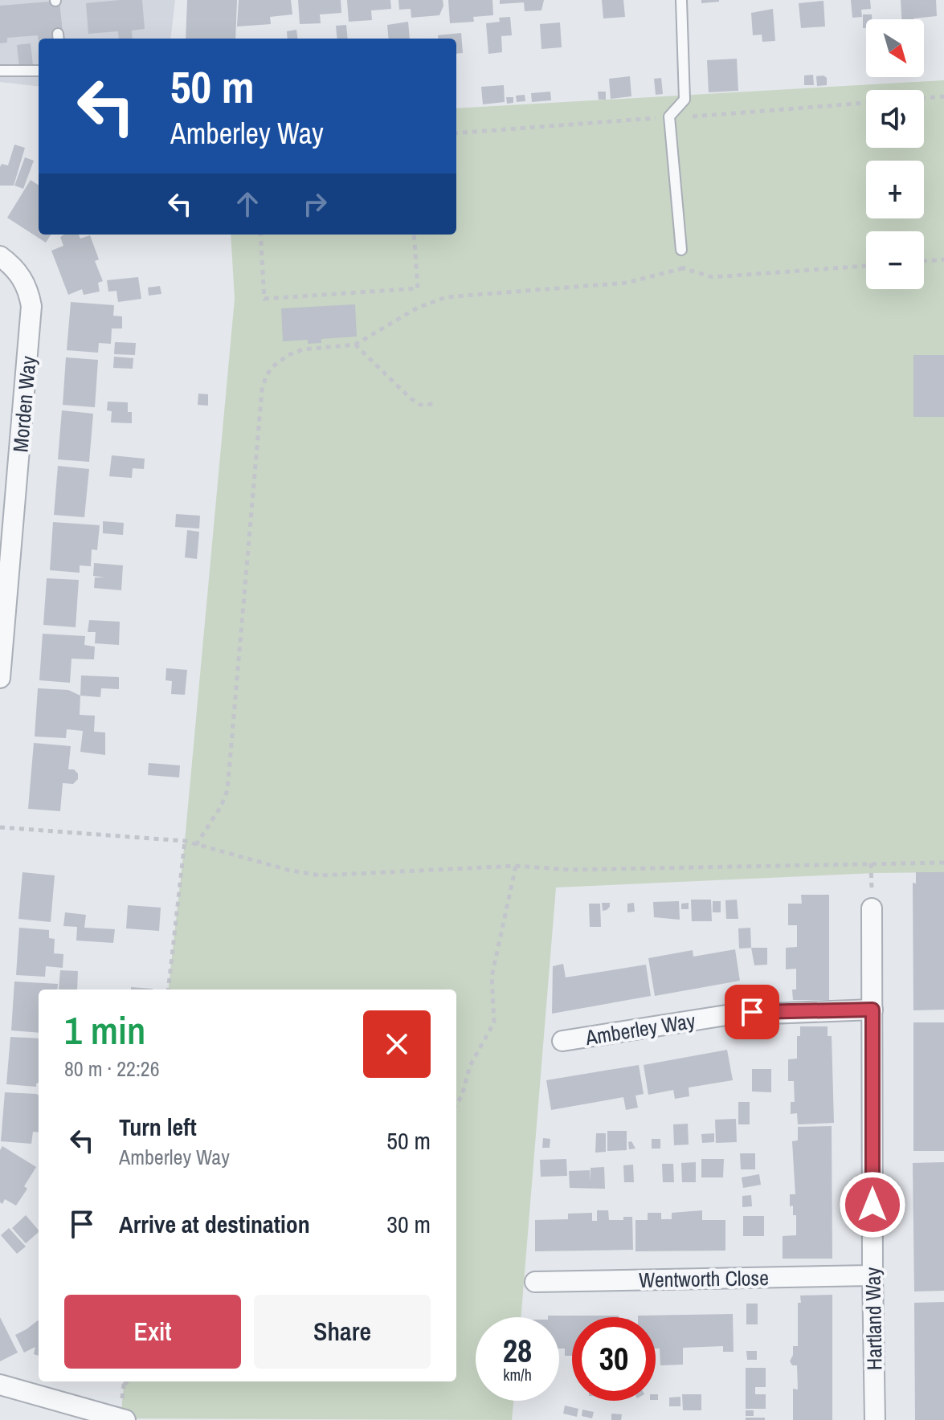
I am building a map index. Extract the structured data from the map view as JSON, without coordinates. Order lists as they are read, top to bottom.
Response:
{
  "streets": {
    "street": [
      "Morden Way",
      "Amberley Way",
      "Wentworth Close",
      "Hartland Way"
    ]
  },
  "crossings": [
    ["Amberley Way", "Hartland Way"],
    ["Wentworth Close", "Hartland Way"]
  ],
  "north": "bottom right",
  "page": {
    "map_buttons": ["+", "−"],
    "turn": ["50 m", "Amberley Way"],
    "heading": ["1 min", "80 m · 22:26"],
    "list": [
      {
        "name": "Turn left",
        "note": "Amberley Way",
        "value": "50 m"
      },
      {
        "name": "Arrive at destination",
        "value": "30 m"
      }
    ],
    "buttons": ["Exit", "Share"],
    "speed": "28 km/h",
    "limit": "30"
  }
}
